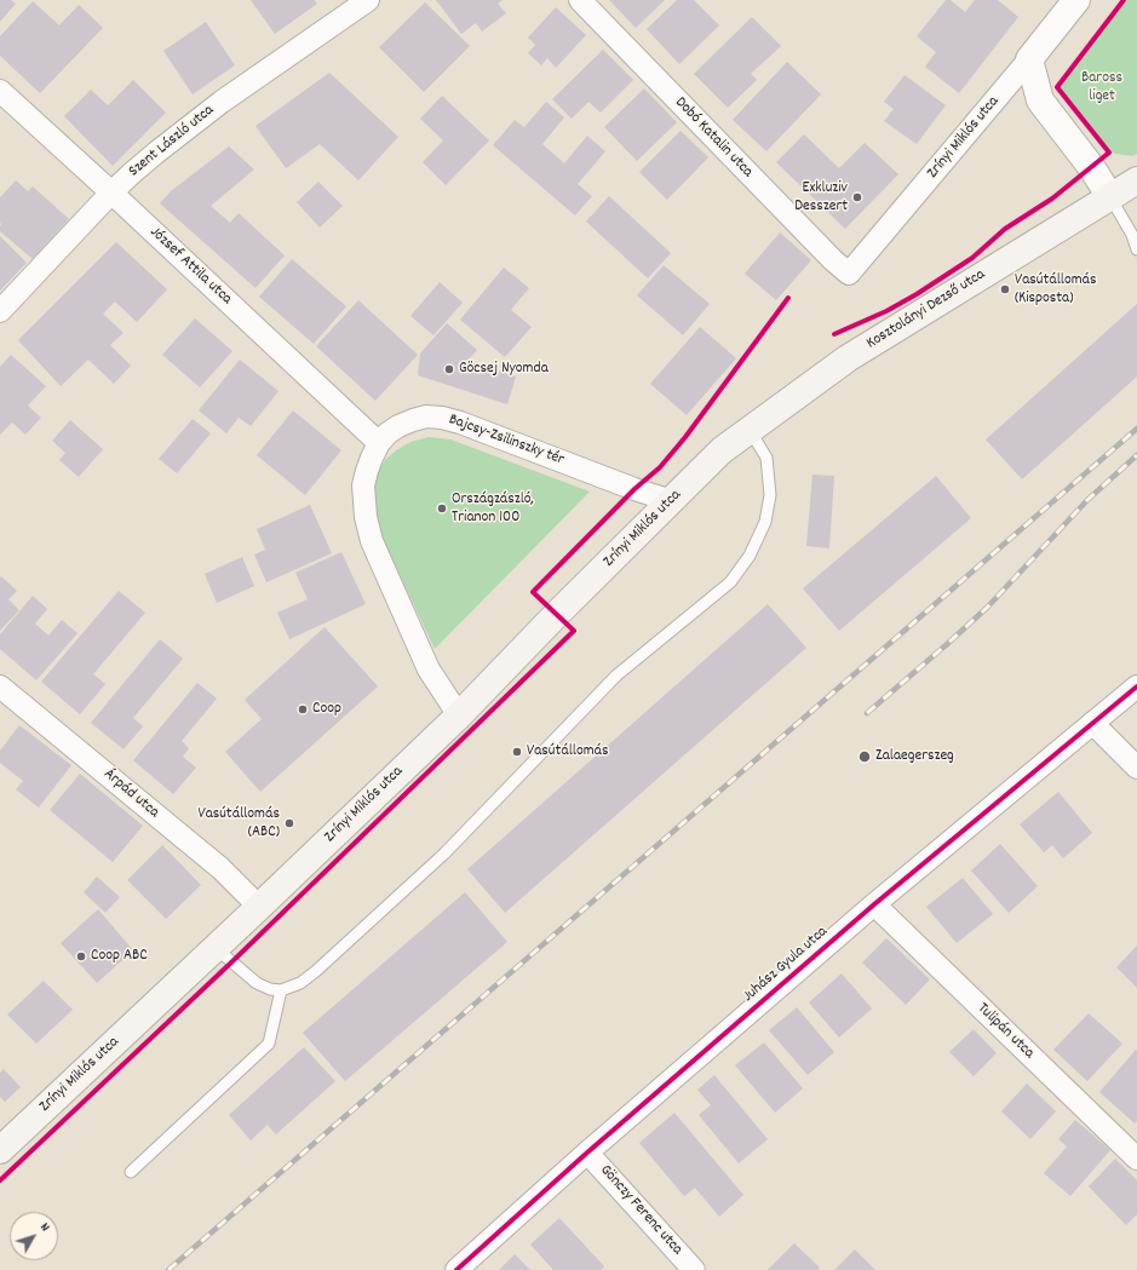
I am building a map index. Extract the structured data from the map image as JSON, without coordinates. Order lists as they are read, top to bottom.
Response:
{
  "streets": {
    "main road": ["Zrínyi Miklós utca", "Kosztolányi Dezső utca"],
    "street": [
      "Dobó Katalin utca",
      "Szent László utca",
      "József Attila utca",
      "Bajcsy-Zsilinszky tér",
      "Árpád utca",
      "Juhász Gyula utca",
      "Tulipán utca",
      "Gönczy Ferenc utca"
    ]
  },
  "crossings": [
    ["Dobó Katalin utca", "Zrínyi Miklós utca"],
    ["Zrínyi Miklós utca", "Kosztolányi Dezső utca"],
    ["Zrínyi Miklós utca", "Bajcsy-Zsilinszky tér"],
    ["Zrínyi Miklós utca", "Árpád utca"],
    ["Szent László utca", "József Attila utca"],
    ["József Attila utca", "Bajcsy-Zsilinszky tér"],
    ["Juhász Gyula utca", "Tulipán utca"],
    ["Juhász Gyula utca", "Gönczy Ferenc utca"]
  ],
  "parks": ["Baross liget"],
  "places": [
    "Exkluziv Desszert",
    "Vasútállomás (Kisposta)",
    "Göcsej Nyomda",
    "Országzászló, Trianon 100",
    "Coop",
    "Vasútállomás",
    "Zalaegerszeg",
    "Vasútállomás (ABC)",
    "Coop ABC"
  ],
  "north": "top right"
}
